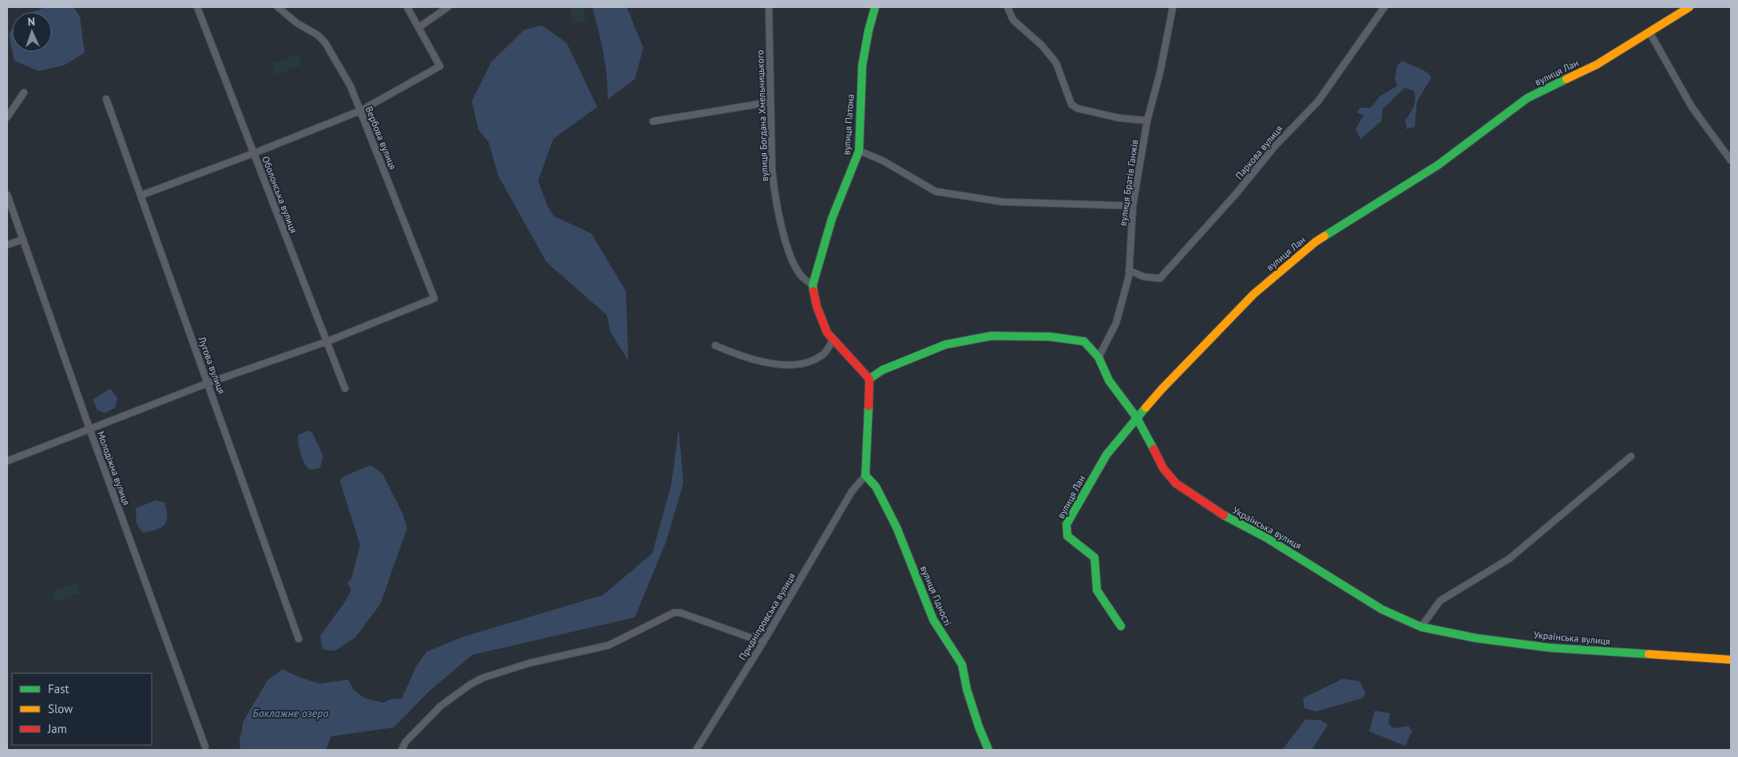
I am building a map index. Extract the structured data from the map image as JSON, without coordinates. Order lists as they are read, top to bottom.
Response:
{
  "streets": {
    "street": [
      "вулиця Лан",
      "вулиця Богдана Хмельницького",
      "вулиця Патона",
      "Вербова вулиця",
      "Паркова вулиця",
      "вулиця Братів Ганжів",
      "Оболонська вулиця",
      "Лугова вулиця",
      "Молодіжна вулиця",
      "Українська вулиця",
      "вулиця Гідності",
      "Придніпровська вулиця"
    ]
  },
  "crossings": [
    ["вулиця Лан", "Українська вулиця"],
    ["вулиця Богдана Хмельницького", "вулиця Патона"],
    ["Вербова вулиця", "Оболонська вулиця"],
    ["Паркова вулиця", "вулиця Братів Ганжів"],
    ["вулиця Братів Ганжів", "Українська вулиця"],
    ["вулиця Гідності", "Придніпровська вулиця"]
  ],
  "water": ["Баклажне озеро"],
  "legend": ["Fast", "Slow", "Jam"],
  "north": "top"
}
